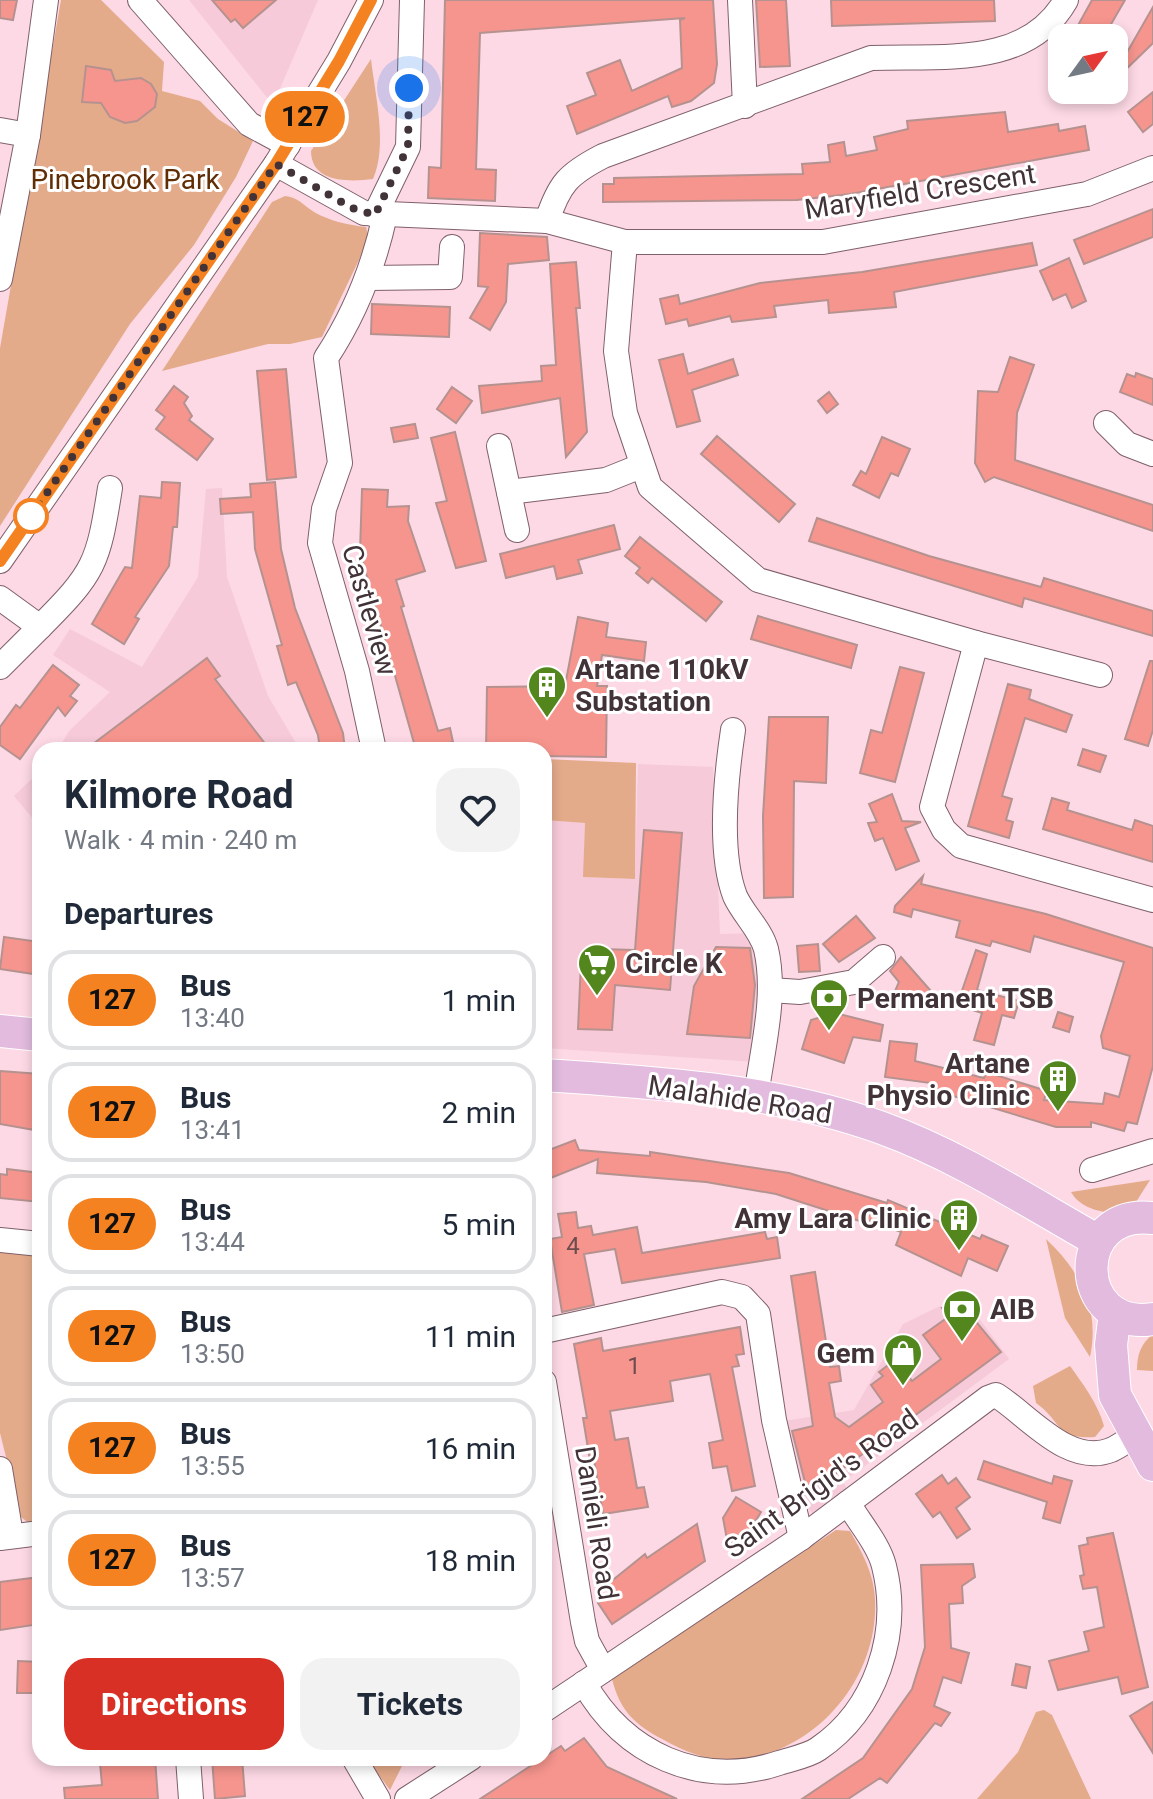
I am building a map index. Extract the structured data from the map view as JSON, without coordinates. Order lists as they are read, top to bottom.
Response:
{
  "streets": {
    "main road": ["Malahide Road"],
    "street": [
      "Maryfield Crescent",
      "Castleview",
      "Saint Brigid's Road",
      "Danieli Road"
    ]
  },
  "crossings": [
    ["Maryfield Crescent", "Castleview"],
    ["Saint Brigid's Road", "Danieli Road"]
  ],
  "parks": ["Pinebrook Park"],
  "places": {
    "building": ["Artane 110kV Substation", "Artane Physio Clinic", "Amy Lara Clinic"],
    "supermarket": ["Circle K"],
    "bank": ["Permanent TSB", "AIB"],
    "shop": ["Gem"]
  },
  "lines": ["bus line 127"],
  "house_numbers": ["4", "1"],
  "north": "top right",
  "page": {
    "on_map": "127",
    "heading": [
      ["Kilmore Road", "Walk · 4 min · 240 m"],
      "Departures"
    ],
    "list": [
      {
        "mark": "127",
        "name": "Bus",
        "note": "13:40",
        "value": "1 min"
      },
      {
        "mark": "127",
        "name": "Bus",
        "note": "13:41",
        "value": "2 min"
      },
      {
        "mark": "127",
        "name": "Bus",
        "note": "13:44",
        "value": "5 min"
      },
      {
        "mark": "127",
        "name": "Bus",
        "note": "13:50",
        "value": "11 min"
      },
      {
        "mark": "127",
        "name": "Bus",
        "note": "13:55",
        "value": "16 min"
      },
      {
        "mark": "127",
        "name": "Bus",
        "note": "13:57",
        "value": "18 min"
      }
    ],
    "buttons": ["Directions", "Tickets"]
  }
}
